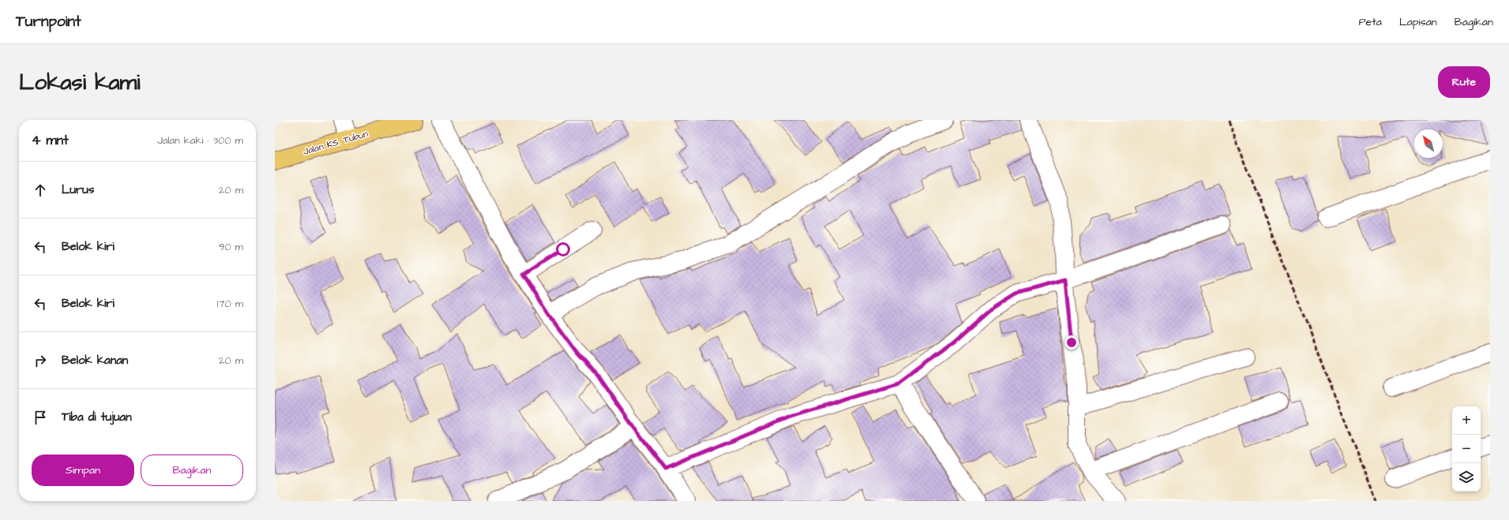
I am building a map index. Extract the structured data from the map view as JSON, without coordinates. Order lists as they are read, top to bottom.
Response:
{
  "streets": {
    "main road": ["Jalan KS. Tubun"]
  },
  "north": "top left",
  "page": {
    "header": "Turnpoint",
    "nav": ["Peta", "Lapisan", "Bagikan"],
    "buttons": [
      "Rute",
      ["Simpan", "Bagikan"]
    ],
    "title": "Lokasi kami",
    "heading": ["4 mnt", "Jalan kaki · 300 m"],
    "list": [
      ["Lurus", "20 m"],
      ["Belok kiri", "90 m"],
      ["Belok kiri", "170 m"],
      ["Belok kanan", "20 m"],
      "Tiba di tujuan"
    ],
    "map_buttons": ["+", "−"]
  }
}
